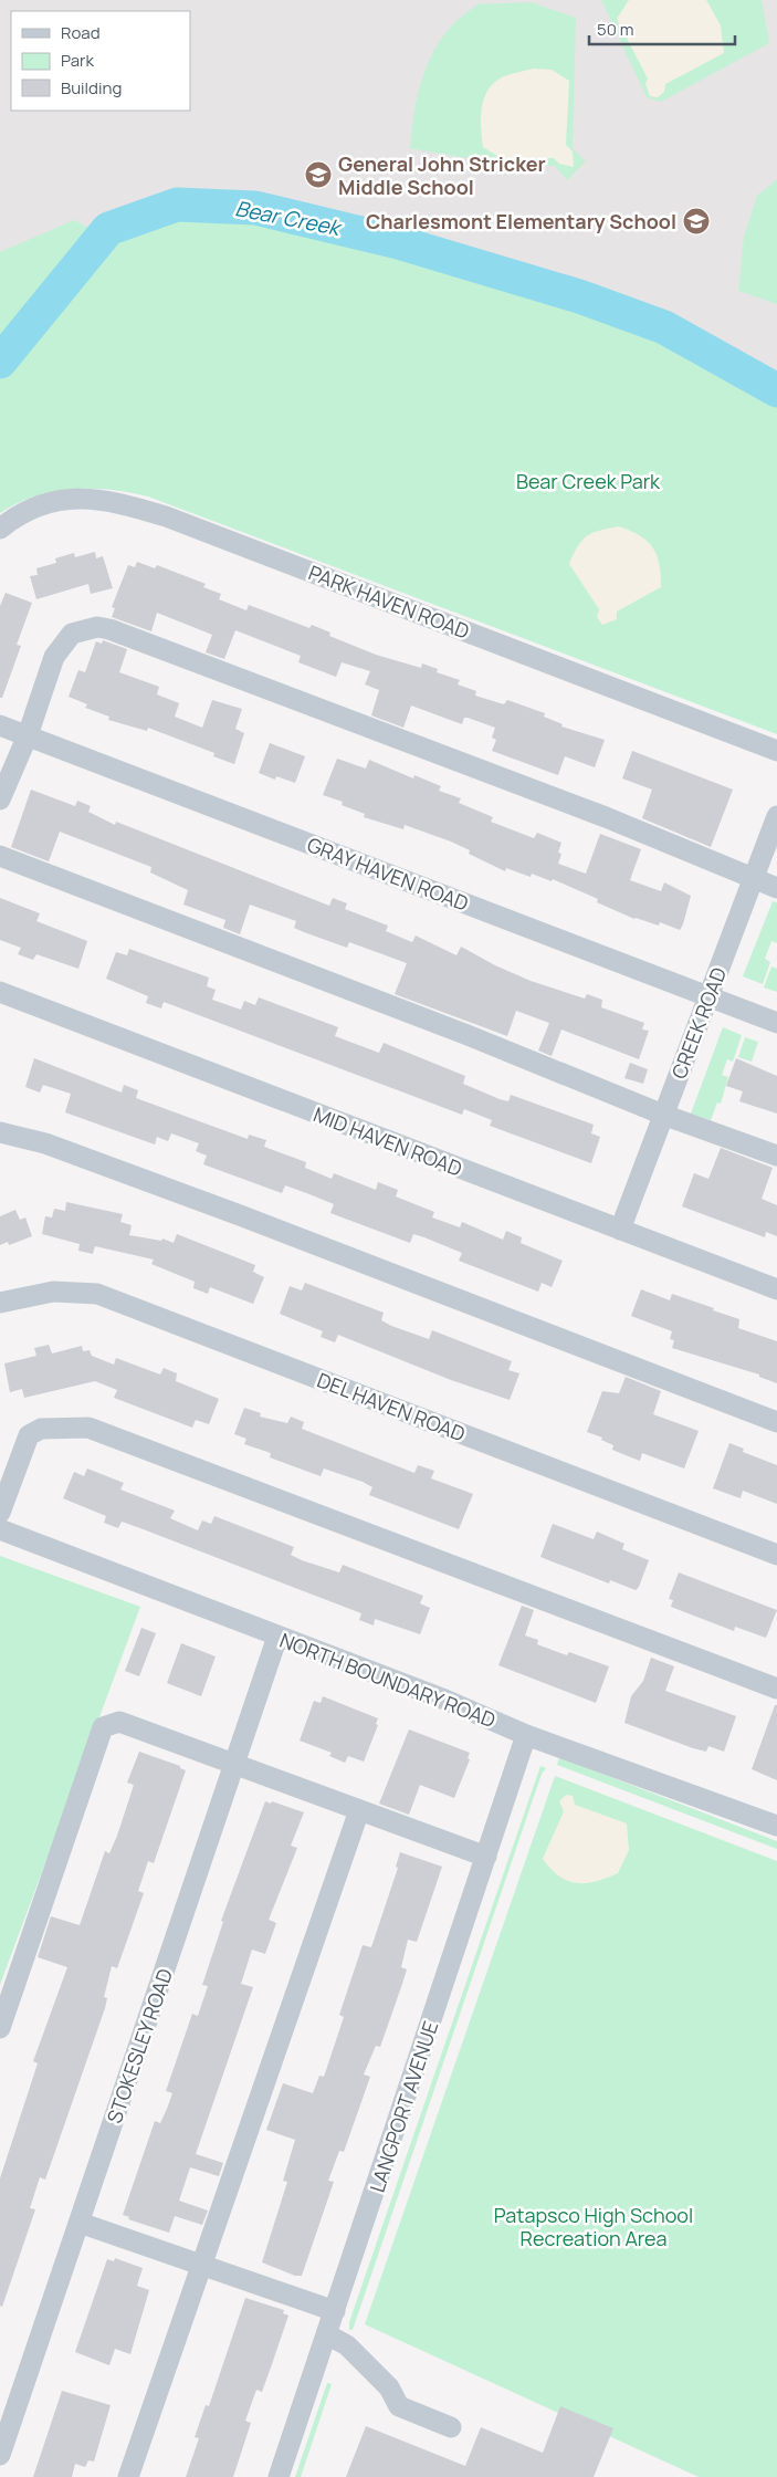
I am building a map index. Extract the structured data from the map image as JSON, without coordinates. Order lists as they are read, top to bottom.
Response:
{
  "streets": {
    "street": [
      "PARK HAVEN ROAD",
      "GRAY HAVEN ROAD",
      "CREEK ROAD",
      "MID HAVEN ROAD",
      "DEL HAVEN ROAD",
      "NORTH BOUNDARY ROAD",
      "STOKESLEY ROAD",
      "LANGPORT AVENUE"
    ]
  },
  "crossings": [
    ["GRAY HAVEN ROAD", "CREEK ROAD"],
    ["CREEK ROAD", "MID HAVEN ROAD"],
    ["NORTH BOUNDARY ROAD", "STOKESLEY ROAD"],
    ["NORTH BOUNDARY ROAD", "LANGPORT AVENUE"]
  ],
  "water": ["Bear Creek"],
  "parks": ["Bear Creek Park", "Patapsco High School Recreation Area"],
  "places": {
    "school or university": ["General John Stricker Middle School", "Charlesmont Elementary School"]
  },
  "legend": ["Road", "Park", "Building"],
  "scale_bar": "50 m"
}
